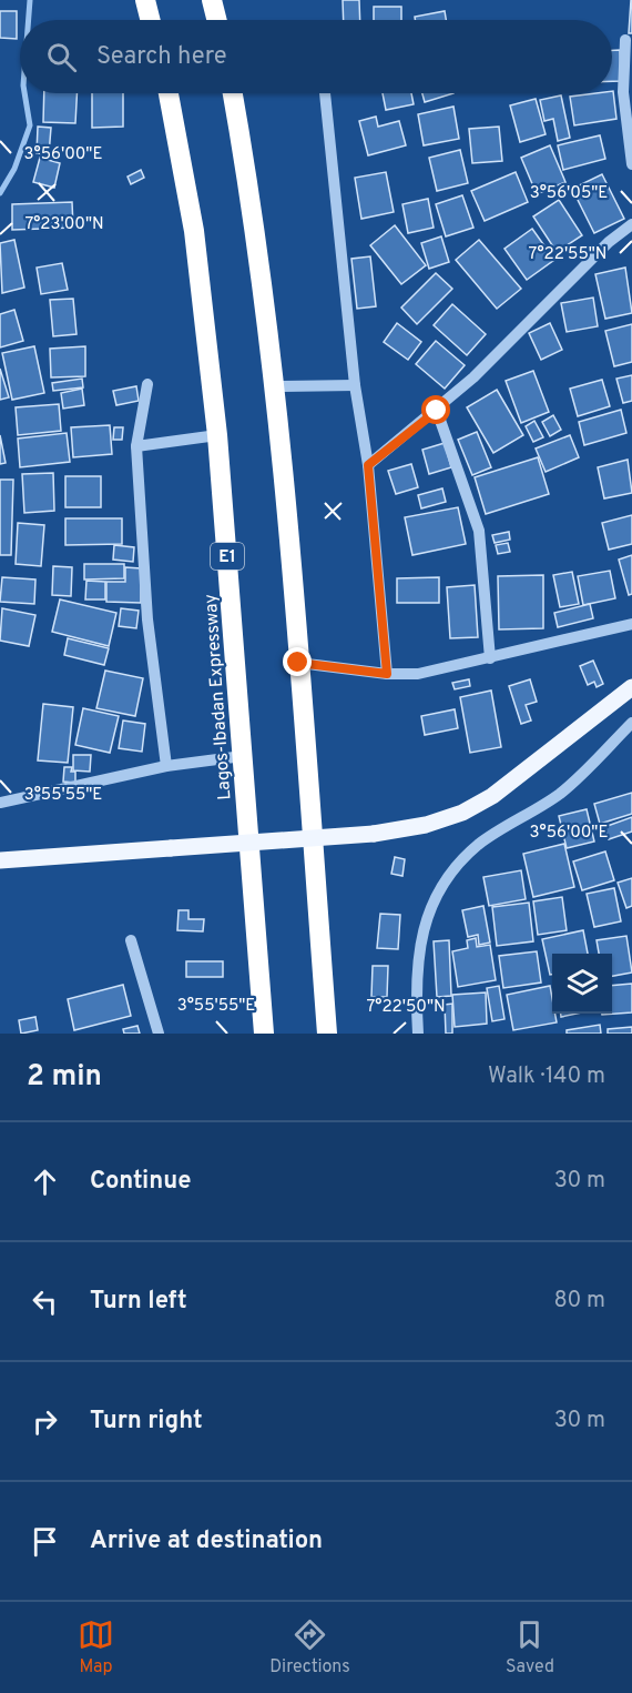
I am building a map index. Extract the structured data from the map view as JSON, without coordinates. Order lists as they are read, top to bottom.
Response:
{
  "streets": {
    "highway": ["E1", "Lagos-Ibadan Expressway"]
  },
  "page": {
    "search": "Search here",
    "heading": ["2 min", "Walk · 140 m"],
    "list": [
      ["Continue", "30 m"],
      ["Turn left", "80 m"],
      ["Turn right", "30 m"],
      "Arrive at destination"
    ],
    "nav": ["Map", "Directions", "Saved"]
  },
  "coordinates": [
    "3°56'00\"E",
    "3°56'05\"E",
    "7°23'00\"N",
    "7°22'55\"N",
    "3°55'55\"E",
    "7°22'50\"N"
  ]
}
